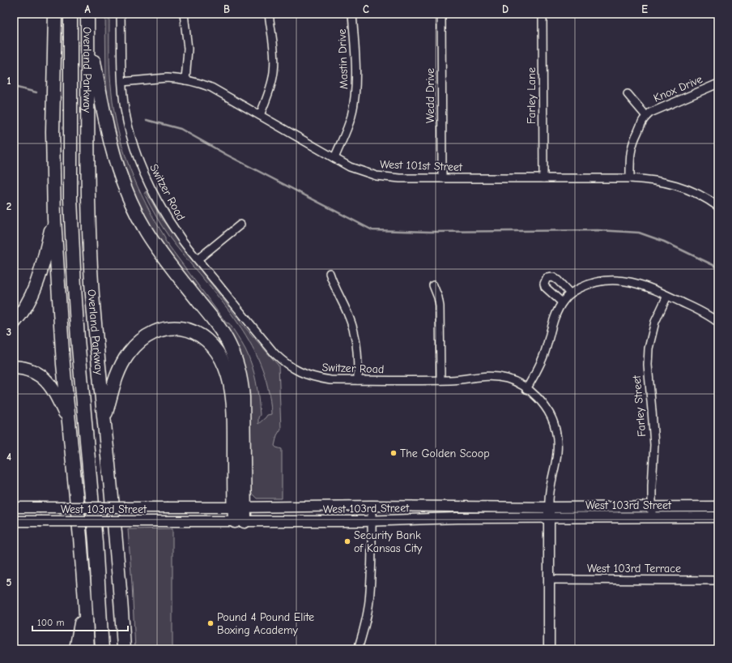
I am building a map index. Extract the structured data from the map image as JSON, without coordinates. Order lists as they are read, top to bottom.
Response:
{
  "streets": {
    "highway": ["Overland Parkway"],
    "main road": ["West 103rd Street"],
    "street": [
      "Mastin Drive",
      "Knox Drive",
      "Wedd Drive",
      "Farley Lane",
      "West 101st Street",
      "Switzer Road",
      "Farley Street",
      "West 103rd Terrace"
    ]
  },
  "crossings": [
    ["Mastin Drive", "West 101st Street"],
    ["Knox Drive", "West 101st Street"],
    ["Wedd Drive", "West 101st Street"],
    ["Farley Lane", "West 101st Street"],
    ["West 101st Street", "Switzer Road"],
    ["Switzer Road", "West 103rd Street"],
    ["Farley Street", "West 103rd Street"]
  ],
  "places": ["The Golden Scoop", "Security Bank of Kansas City", "Pound 4 Pound Elite Boxing Academy"],
  "scale_bar": "100 m",
  "grid": {
    "columns": [
      "A",
      "B",
      "C",
      "D",
      "E"
    ],
    "rows": [
      "1",
      "2",
      "3",
      "4",
      "5"
    ]
  }
}
